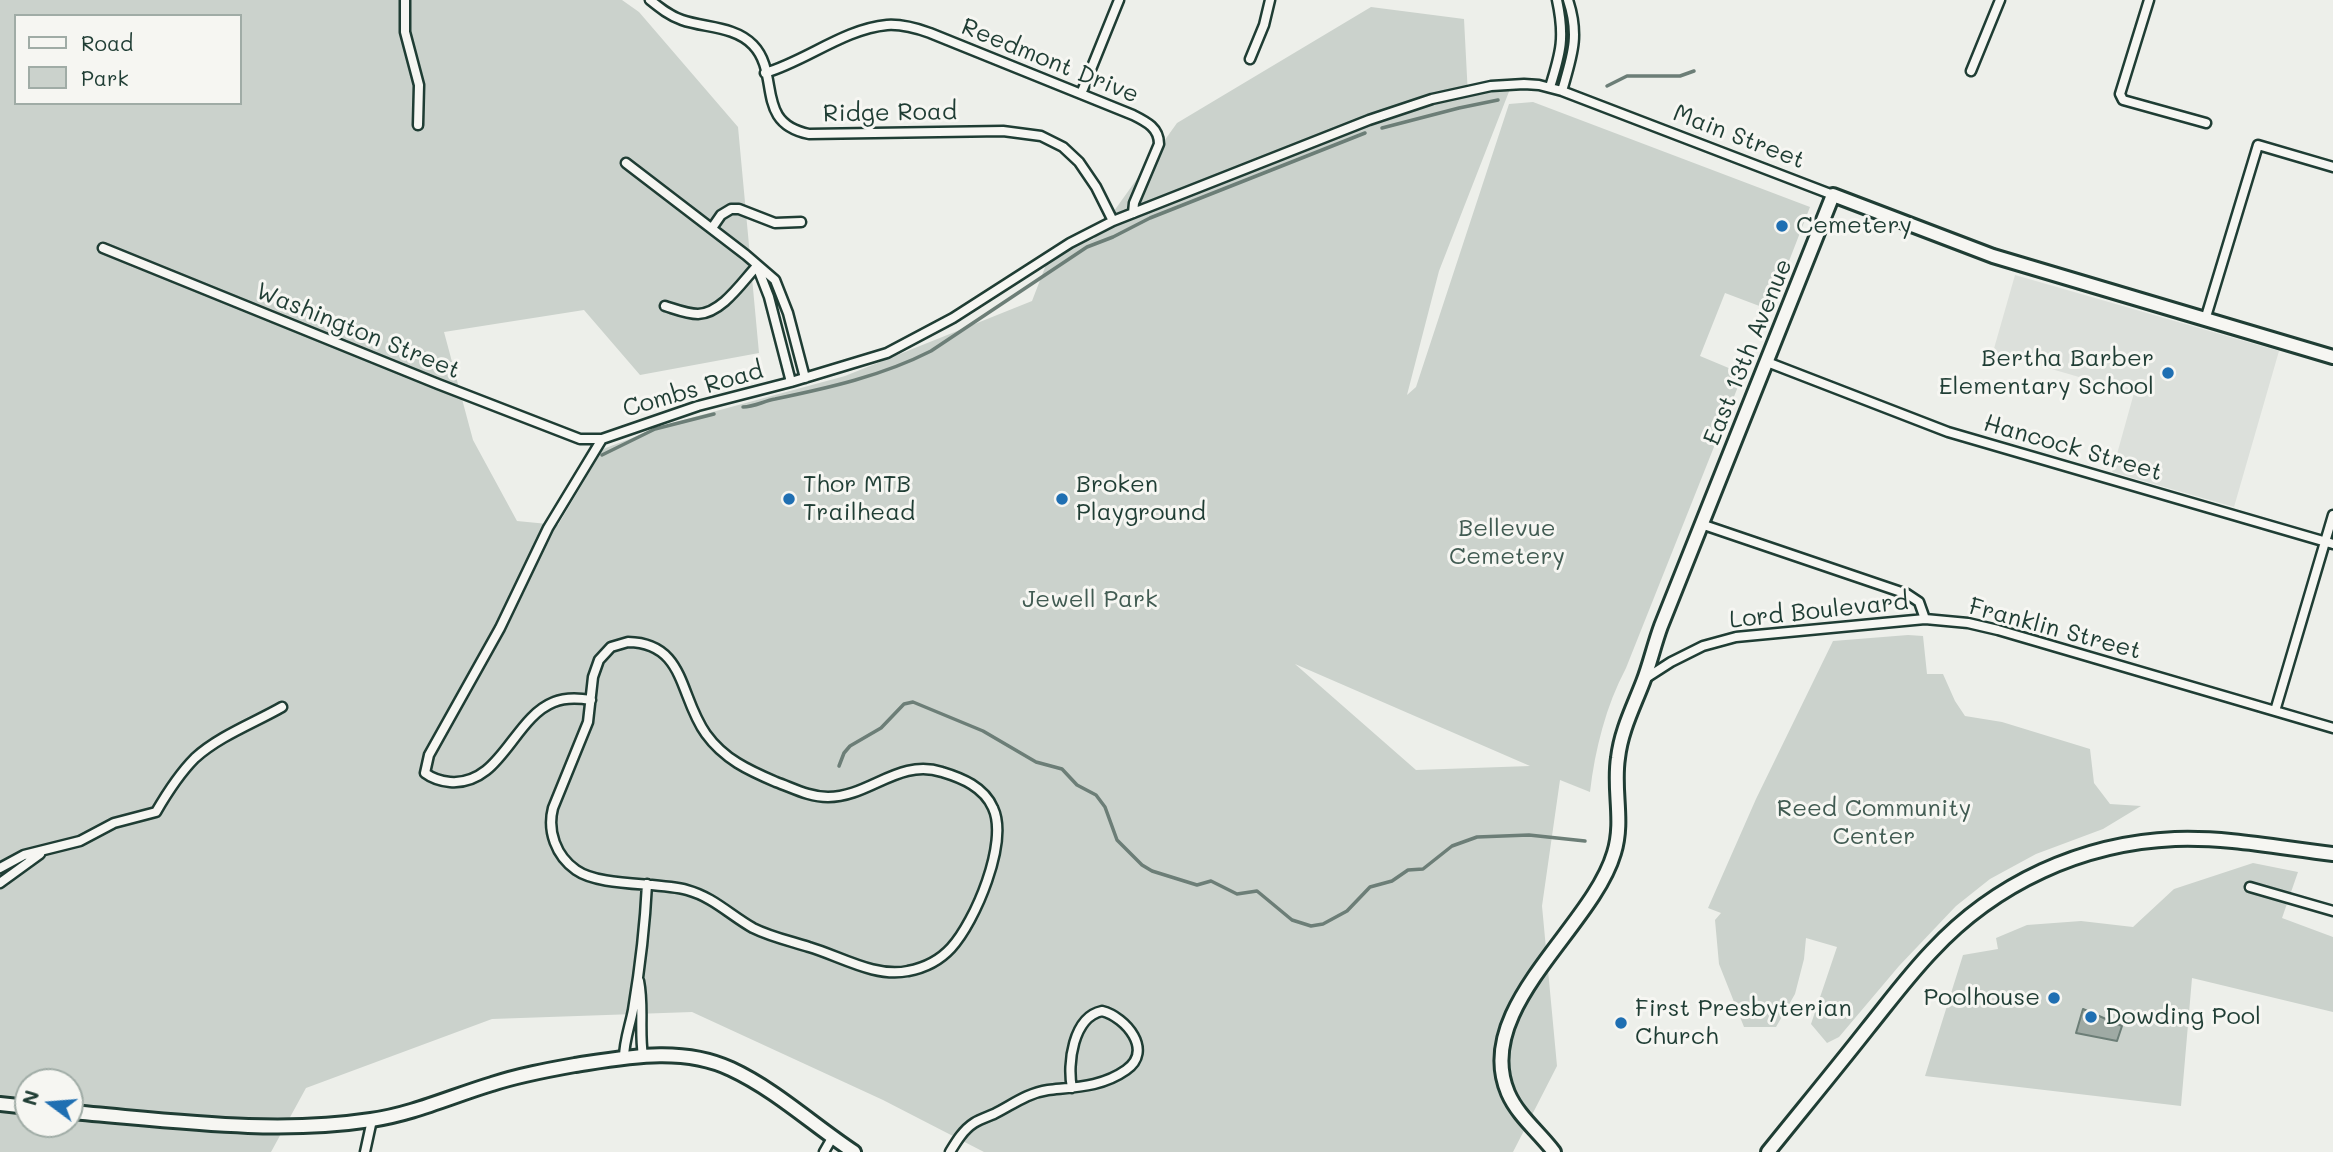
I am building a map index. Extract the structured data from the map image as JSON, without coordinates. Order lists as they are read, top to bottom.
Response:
{
  "streets": {
    "street": [
      "Reedmont Drive",
      "Ridge Road",
      "Main Street",
      "Washington Street",
      "East 13th Avenue",
      "Combs Road",
      "Hancock Street",
      "Lord Boulevard",
      "Franklin Street"
    ]
  },
  "crossings": [
    ["Reedmont Drive", "Ridge Road"],
    ["Reedmont Drive", "Main Street"],
    ["Reedmont Drive", "Combs Road"],
    ["Ridge Road", "Combs Road"],
    ["Main Street", "East 13th Avenue"],
    ["Main Street", "Combs Road"],
    ["Washington Street", "Combs Road"],
    ["East 13th Avenue", "Hancock Street"],
    ["East 13th Avenue", "Lord Boulevard"],
    ["Lord Boulevard", "Franklin Street"]
  ],
  "parks": ["Bellevue Cemetery", "Jewell Park", "Reed Community Center"],
  "places": [
    "Cemetery",
    "Bertha Barber Elementary School",
    "Thor MTB Trailhead",
    "Broken Playground",
    "Poolhouse",
    "Dowding Pool",
    "First Presbyterian Church"
  ],
  "legend": ["Road", "Park"],
  "north": "left"
}
